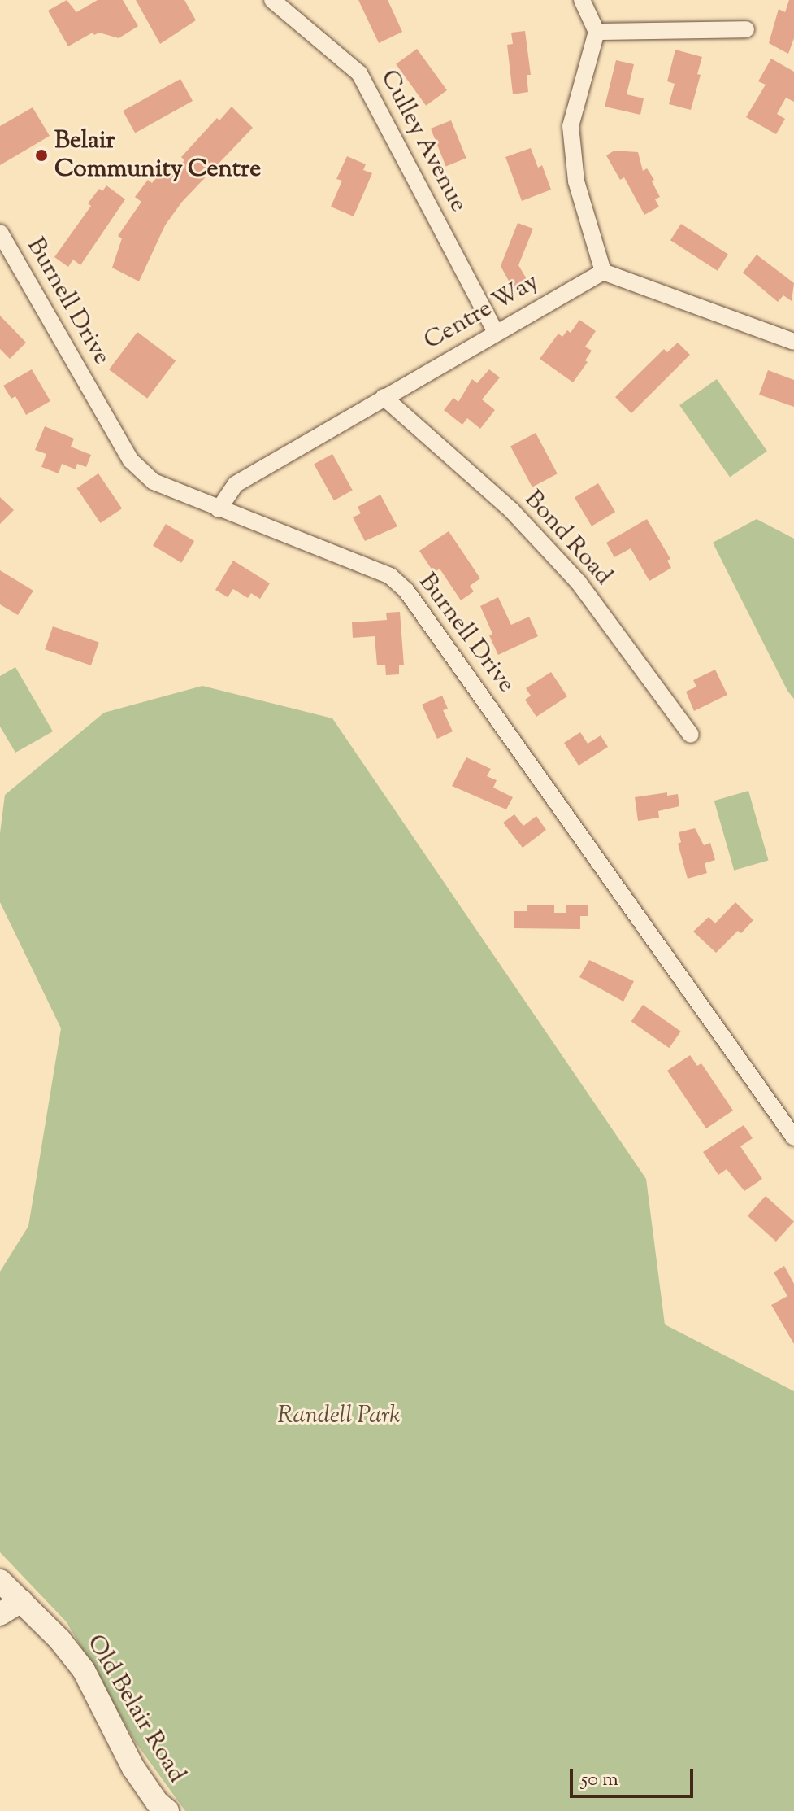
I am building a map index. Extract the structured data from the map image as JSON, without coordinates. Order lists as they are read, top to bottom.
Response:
{
  "streets": {
    "main road": ["Old Belair Road"],
    "street": [
      "Culley Avenue",
      "Burnell Drive",
      "Centre Way",
      "Bond Road"
    ]
  },
  "crossings": [
    ["Culley Avenue", "Centre Way"],
    ["Burnell Drive", "Centre Way"],
    ["Centre Way", "Bond Road"]
  ],
  "parks": ["Randell Park"],
  "places": ["Belair Community Centre"],
  "scale_bar": "50 m"
}
